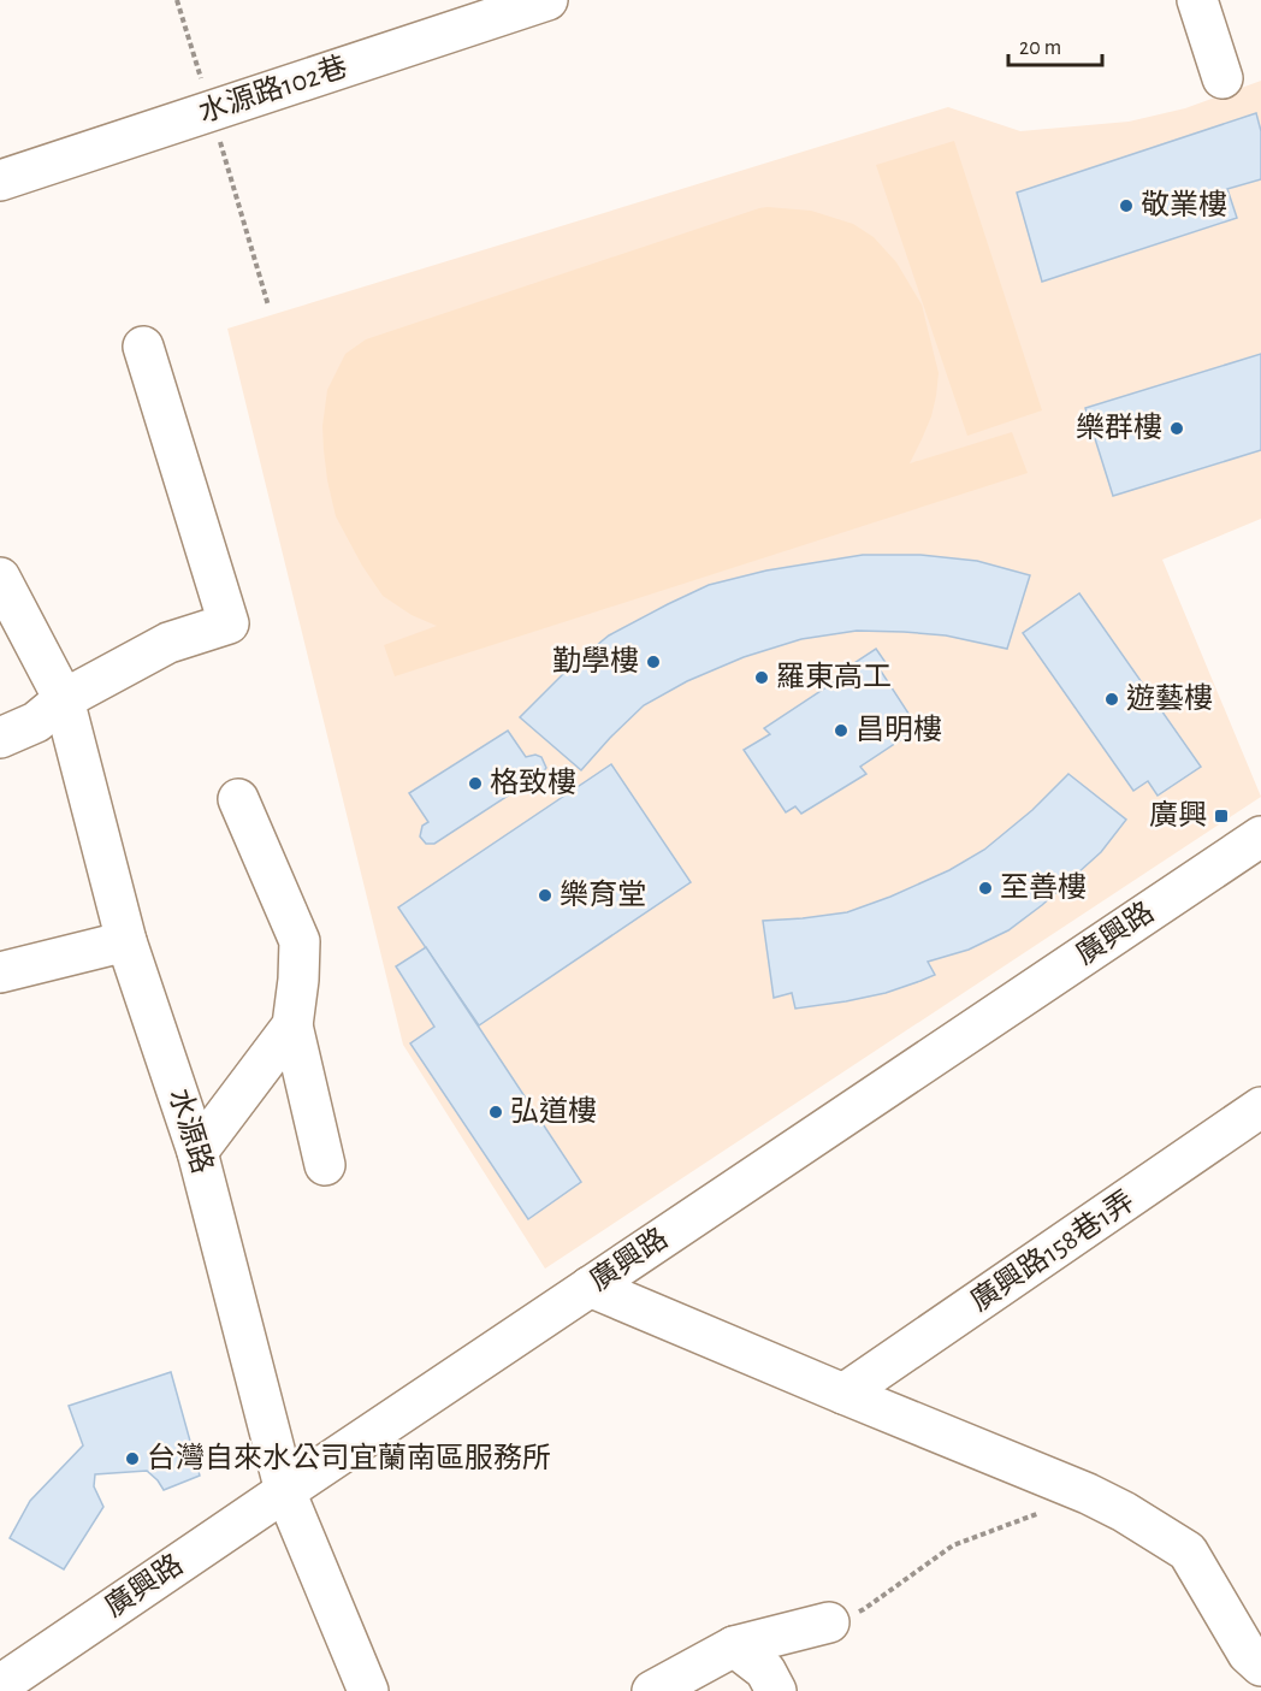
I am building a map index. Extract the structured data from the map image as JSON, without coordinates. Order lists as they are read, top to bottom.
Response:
{
  "streets": {
    "main road": [
      "水源路102巷",
      "廣興路",
      "水源路",
      "廣興路158巷1弄"
    ]
  },
  "crossings": [
    ["廣興路", "水源路"]
  ],
  "places": {
    "other": [
      "敬業樓",
      "樂群樓",
      "勤學樓",
      "羅東高工",
      "遊藝樓",
      "昌明樓",
      "格致樓",
      "至善樓",
      "樂育堂",
      "弘道樓",
      "台灣自來水公司宜蘭南區服務所"
    ],
    "transit": ["廣興"]
  },
  "scale_bar": "20 m"
}
